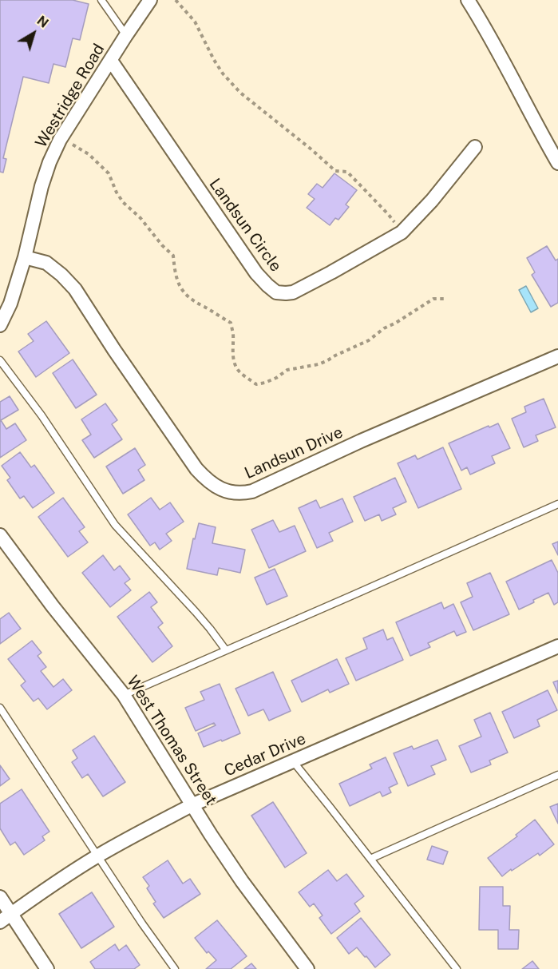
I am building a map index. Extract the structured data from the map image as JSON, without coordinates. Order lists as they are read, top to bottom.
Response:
{
  "streets": {
    "street": [
      "Westridge Road",
      "Landsun Circle",
      "Landsun Drive",
      "West Thomas Street",
      "Cedar Drive"
    ]
  },
  "crossings": [
    ["Westridge Road", "Landsun Circle"],
    ["Westridge Road", "Landsun Drive"],
    ["West Thomas Street", "Cedar Drive"]
  ],
  "north": "top right"
}
